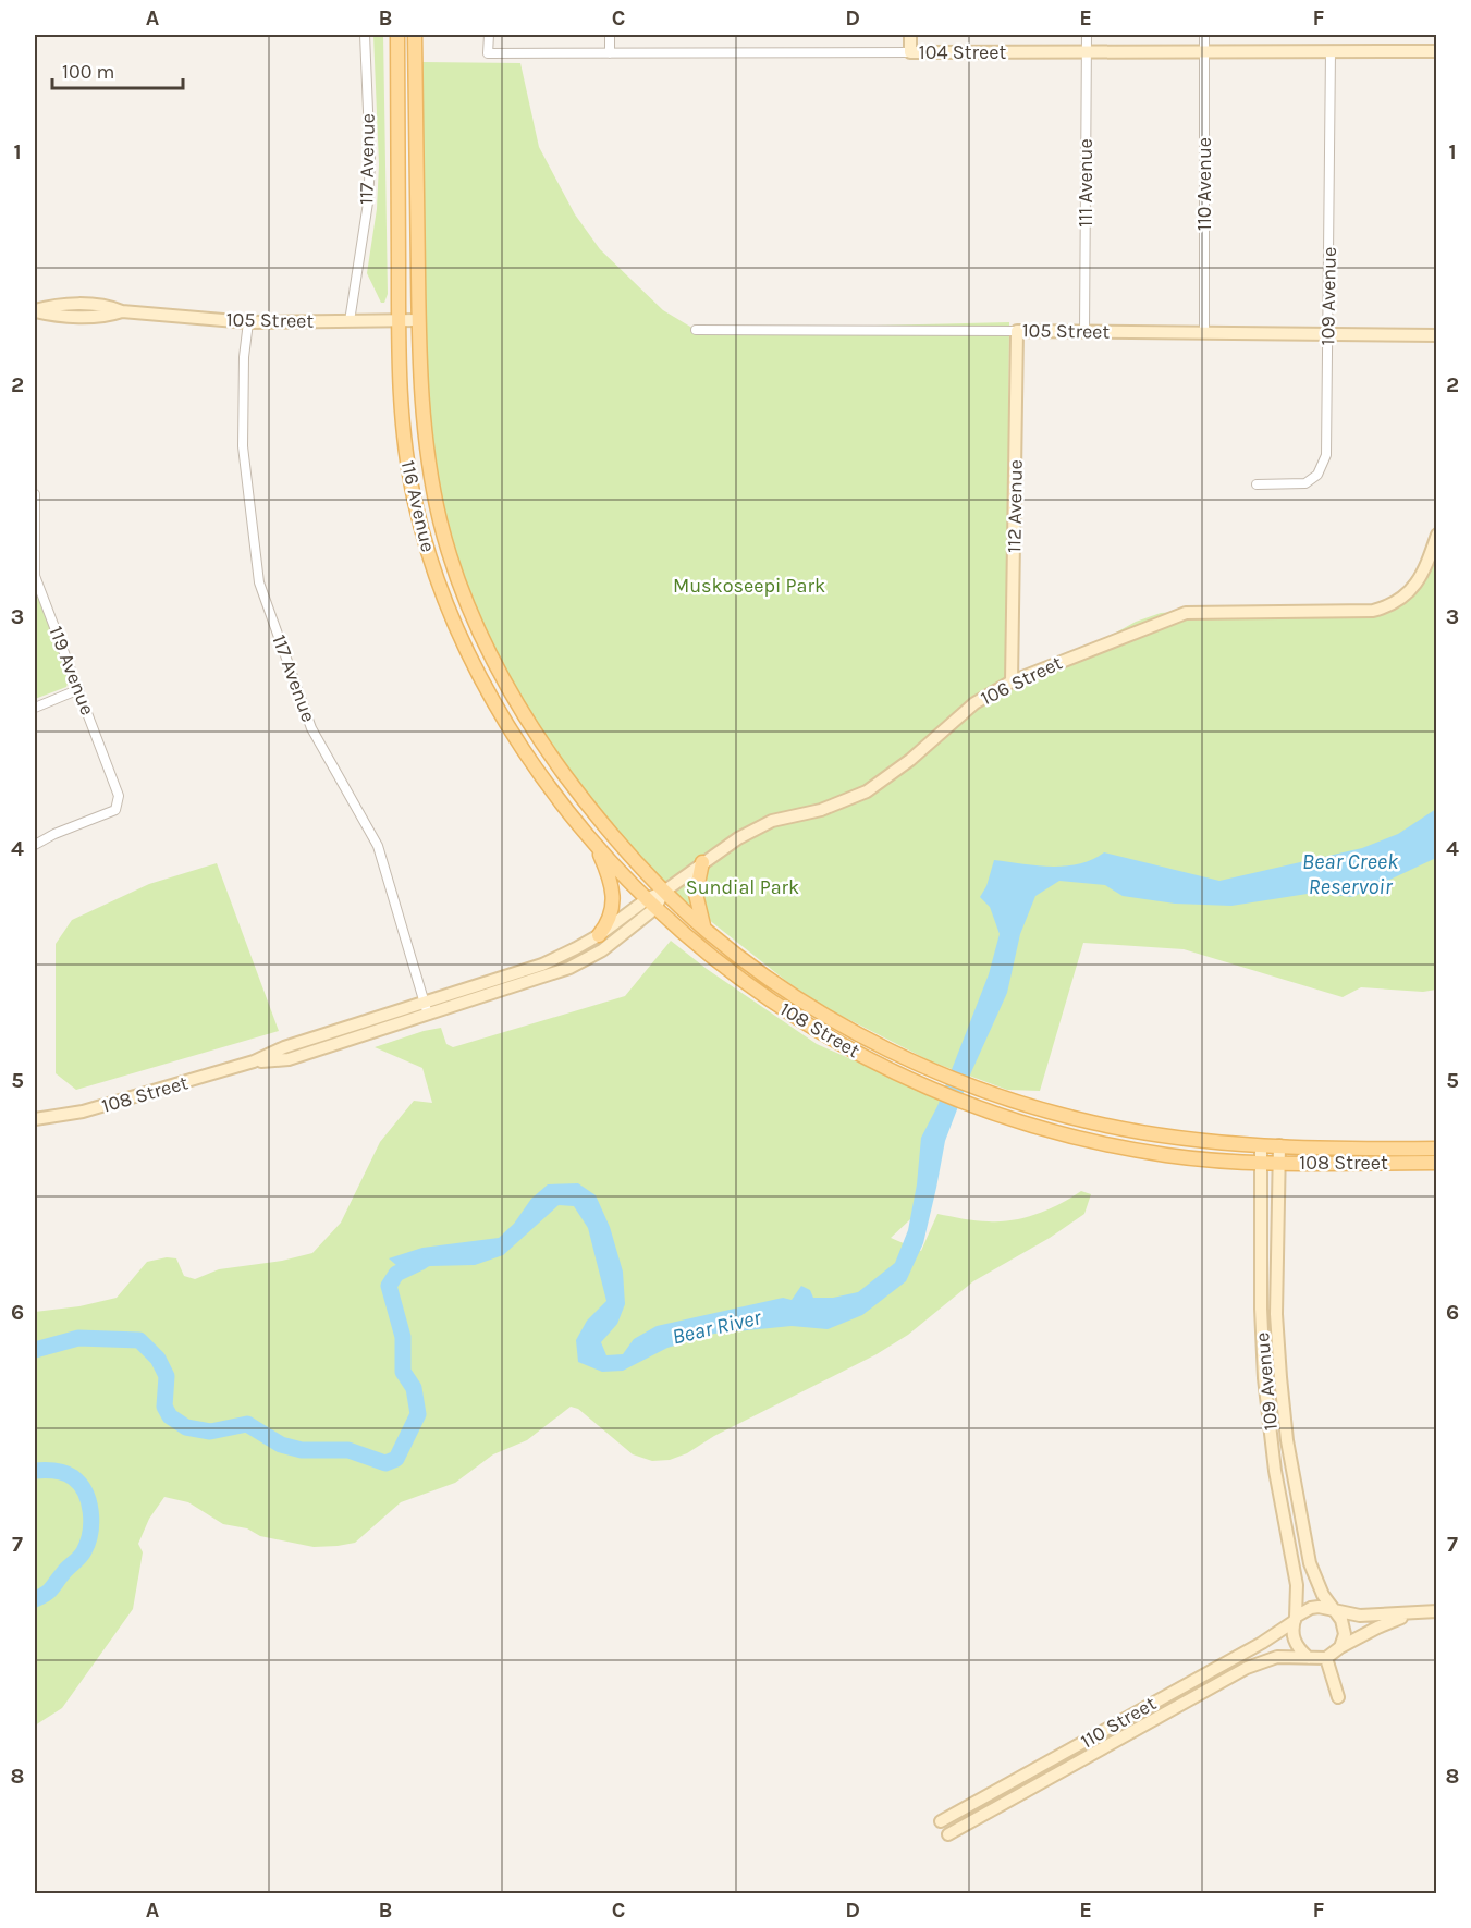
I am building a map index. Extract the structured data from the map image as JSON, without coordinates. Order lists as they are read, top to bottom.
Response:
{
  "streets": {
    "main road": ["116 Avenue", "108 Street"],
    "street": [
      "104 Street",
      "117 Avenue",
      "111 Avenue",
      "110 Avenue",
      "109 Avenue",
      "105 Street",
      "112 Avenue",
      "119 Avenue",
      "106 Street",
      "110 Street"
    ]
  },
  "crossings": [
    ["104 Street", "111 Avenue"],
    ["104 Street", "110 Avenue"],
    ["104 Street", "109 Avenue"],
    ["117 Avenue", "105 Street"],
    ["117 Avenue", "108 Street"],
    ["111 Avenue", "105 Street"],
    ["110 Avenue", "105 Street"],
    ["109 Avenue", "105 Street"],
    ["109 Avenue", "108 Street"],
    ["109 Avenue", "110 Street"],
    ["105 Street", "116 Avenue"],
    ["105 Street", "112 Avenue"],
    ["116 Avenue", "106 Street"],
    ["116 Avenue", "108 Street"],
    ["112 Avenue", "106 Street"],
    ["106 Street", "108 Street"]
  ],
  "water": ["Bear Creek Reservoir", "Bear River"],
  "parks": ["Muskoseepi Park", "Sundial Park"],
  "scale_bar": "100 m",
  "grid": {
    "columns": [
      "A",
      "B",
      "C",
      "D",
      "E",
      "F"
    ],
    "rows": [
      "1",
      "2",
      "3",
      "4",
      "5",
      "6",
      "7",
      "8"
    ]
  }
}
